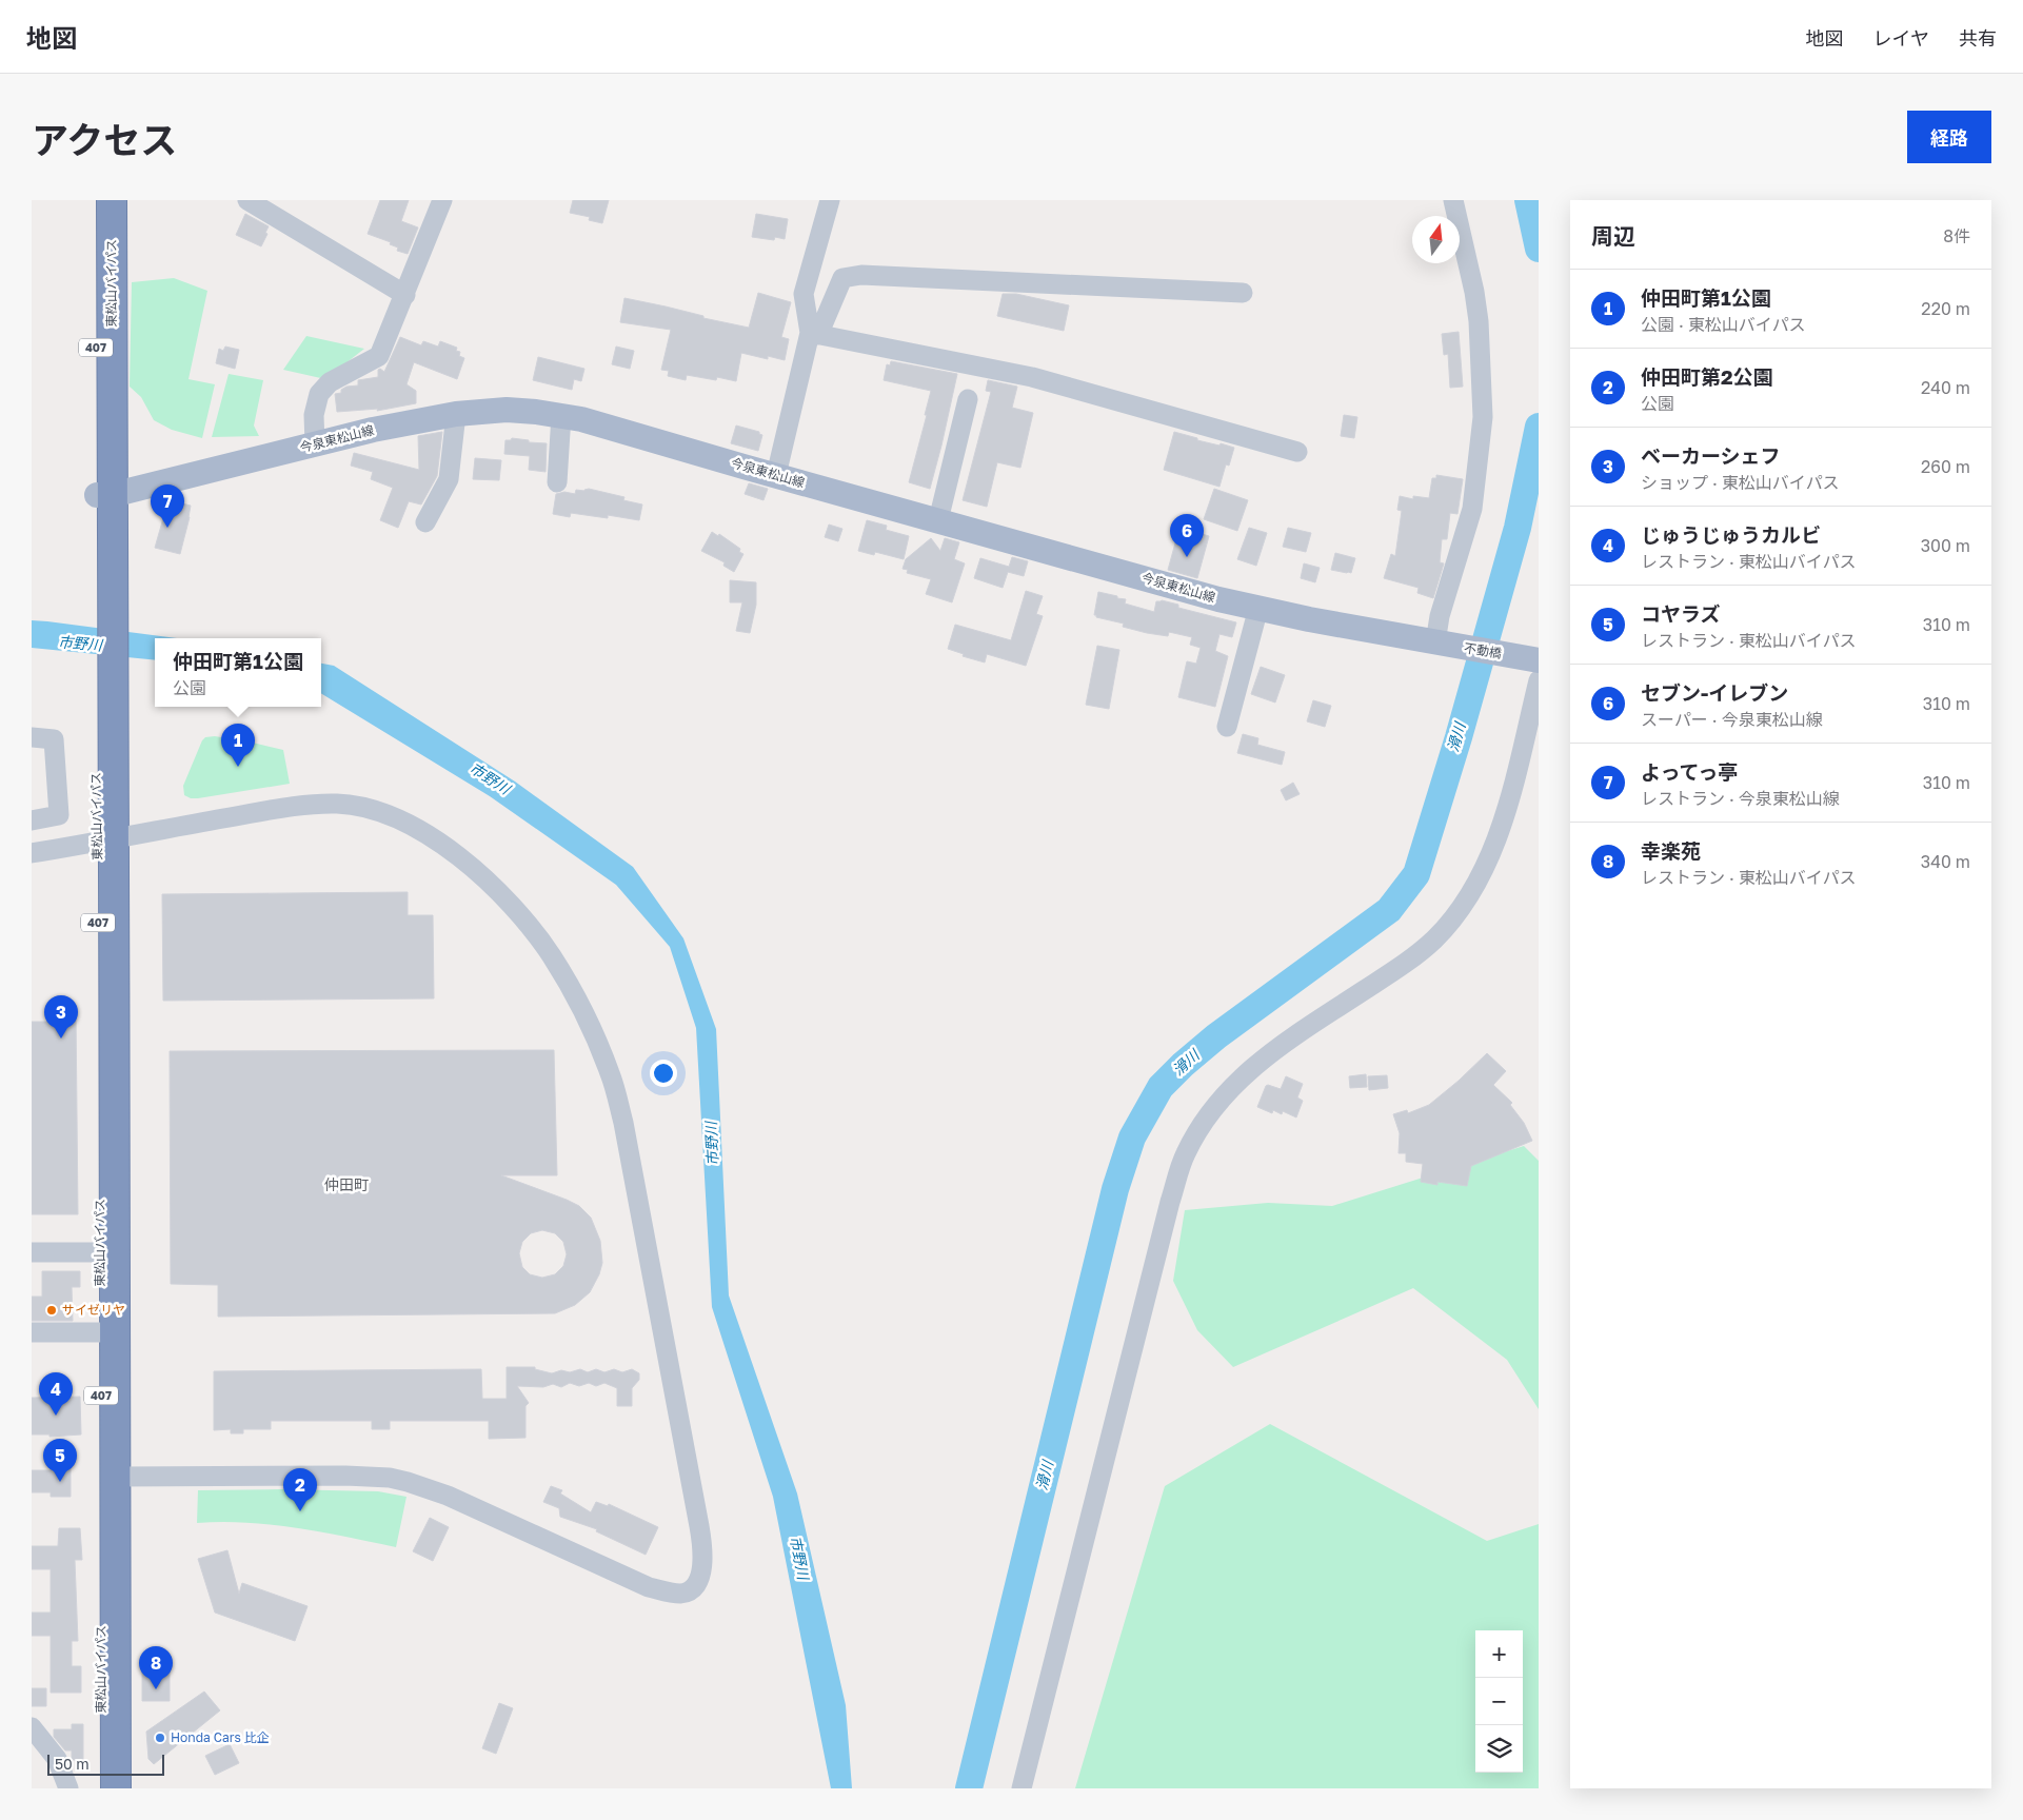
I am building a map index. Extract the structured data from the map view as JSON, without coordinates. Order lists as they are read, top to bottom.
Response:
{
  "streets": {
    "highway": ["東松山バイパス", "407"],
    "main road": ["今泉東松山線", "不動橋"]
  },
  "crossings": [
    ["東松山バイパス", "今泉東松山線"],
    ["今泉東松山線", "不動橋"]
  ],
  "districts": ["仲田町"],
  "water": ["市野川", "滑川"],
  "places": ["サイゼリヤ", "Honda Cars 比企"],
  "scale_bar": "50 m",
  "north": "top",
  "page": {
    "header": "地図",
    "nav": ["地図", "レイヤ", "共有"],
    "title": "アクセス",
    "buttons": "経路",
    "heading": ["周辺", "8件"],
    "list": [
      {
        "mark": "1",
        "name": "仲田町第1公園",
        "note": "公園 · 東松山バイパス",
        "value": "220 m"
      },
      {
        "mark": "2",
        "name": "仲田町第2公園",
        "note": "公園",
        "value": "240 m"
      },
      {
        "mark": "3",
        "name": "ベーカーシェフ",
        "note": "ショップ · 東松山バイパス",
        "value": "260 m"
      },
      {
        "mark": "4",
        "name": "じゅうじゅうカルビ",
        "note": "レストラン · 東松山バイパス",
        "value": "300 m"
      },
      {
        "mark": "5",
        "name": "コヤラズ",
        "note": "レストラン · 東松山バイパス",
        "value": "310 m"
      },
      {
        "mark": "6",
        "name": "セブン-イレブン",
        "note": "スーパー · 今泉東松山線",
        "value": "310 m"
      },
      {
        "mark": "7",
        "name": "よってっ亭",
        "note": "レストラン · 今泉東松山線",
        "value": "310 m"
      },
      {
        "mark": "8",
        "name": "幸楽苑",
        "note": "レストラン · 東松山バイパス",
        "value": "340 m"
      }
    ],
    "pins": [
      "7",
      "6",
      "1",
      "3",
      "4",
      "5",
      "2",
      "8"
    ],
    "popup": ["仲田町第1公園", "公園"],
    "map_buttons": ["+", "−"],
    "scale": "50 m"
  }
}
